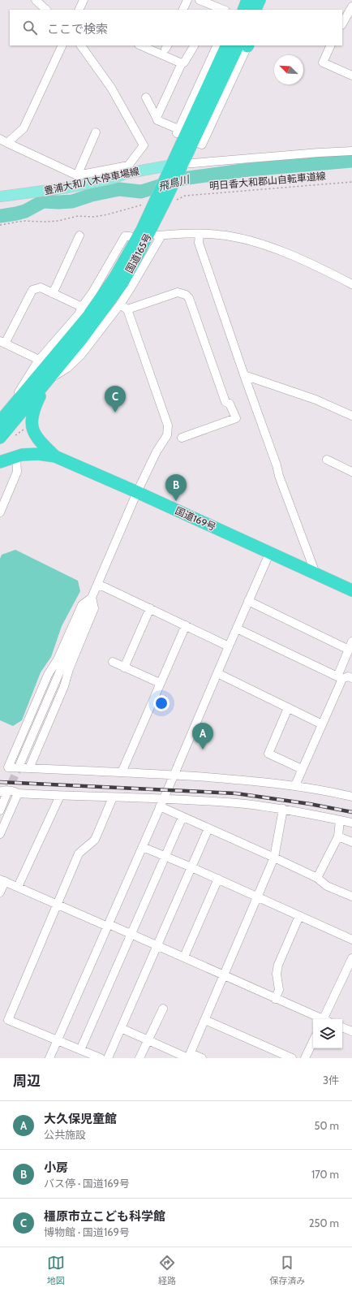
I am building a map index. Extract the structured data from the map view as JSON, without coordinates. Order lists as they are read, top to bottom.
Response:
{
  "streets": {
    "highway": ["国道165号", "国道169号"],
    "main road": ["豊浦大和八木停車場線"],
    "path": ["明日香大和郡山自転車道線"]
  },
  "crossings": [
    ["豊浦大和八木停車場線", "国道165号"],
    ["明日香大和郡山自転車道線", "国道165号"]
  ],
  "water": ["飛鳥川"],
  "north": "top left",
  "page": {
    "search": "ここで検索",
    "pins": ["C", "B", "A"],
    "heading": ["周辺", "3件"],
    "list": [
      {
        "mark": "A",
        "name": "大久保児童館",
        "note": "公共施設",
        "value": "50 m"
      },
      {
        "mark": "B",
        "name": "小房",
        "note": "バス停 · 国道169号",
        "value": "170 m"
      },
      {
        "mark": "C",
        "name": "橿原市立こども科学館",
        "note": "博物館 · 国道169号",
        "value": "250 m"
      }
    ],
    "nav": ["地図", "経路", "保存済み"]
  }
}
